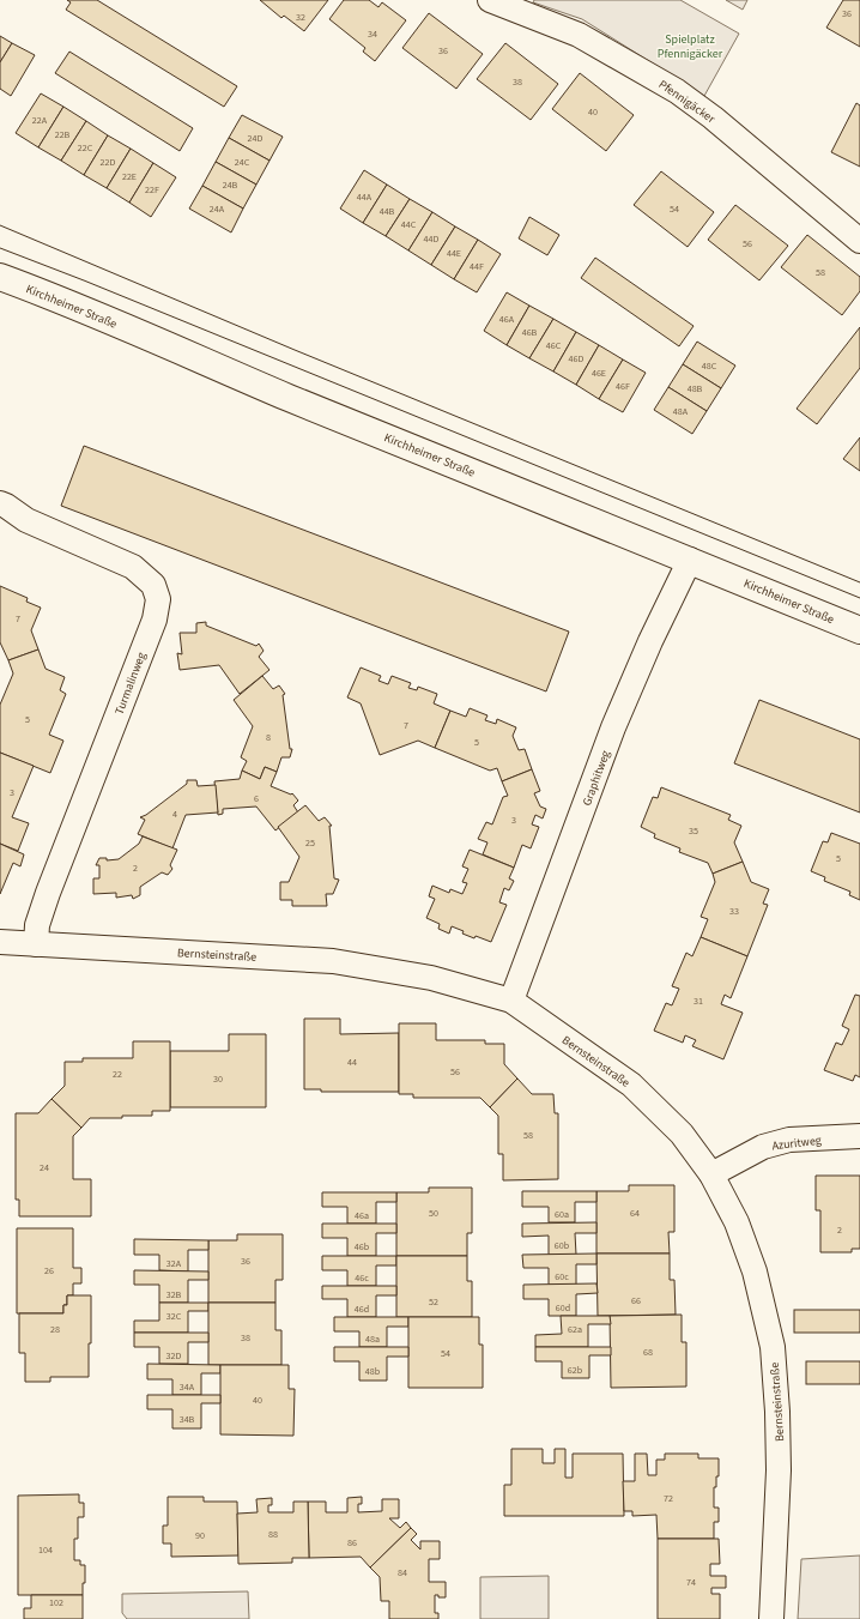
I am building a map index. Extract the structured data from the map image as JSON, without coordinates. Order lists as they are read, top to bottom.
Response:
{
  "streets": {
    "main road": ["Kirchheimer Straße"],
    "street": [
      "Pfennigäcker",
      "Turmalinweg",
      "Graphitweg",
      "Bernsteinstraße",
      "Azuritweg"
    ]
  },
  "crossings": [
    ["Kirchheimer Straße", "Graphitweg"],
    ["Turmalinweg", "Bernsteinstraße"],
    ["Graphitweg", "Bernsteinstraße"],
    ["Bernsteinstraße", "Azuritweg"]
  ],
  "parks": ["Spielplatz Pfennigäcker"],
  "house_numbers": [
    "36",
    "32",
    "34",
    "36",
    "38",
    "40",
    "22A",
    "22B",
    "24D",
    "22C",
    "22D",
    "24C",
    "22E",
    "24B",
    "22F",
    "44A",
    "24A",
    "54",
    "44B",
    "44C",
    "44D",
    "56",
    "44E",
    "44F",
    "58",
    "46A",
    "46B",
    "46C",
    "46D",
    "48C",
    "46E",
    "46F",
    "48B",
    "48A",
    "7",
    "5",
    "7",
    "8",
    "5",
    "3",
    "6",
    "4",
    "3",
    "35",
    "25",
    "5",
    "2",
    "33",
    "31",
    "44",
    "56",
    "22",
    "30",
    "58",
    "24",
    "50",
    "64",
    "60a",
    "46a",
    "2",
    "60b",
    "46b",
    "36",
    "32A",
    "26",
    "60c",
    "46c",
    "32B",
    "66",
    "52",
    "60d",
    "46d",
    "32C",
    "28",
    "62a",
    "38",
    "48a",
    "68",
    "54",
    "32D",
    "62b",
    "48b",
    "34A",
    "40",
    "34B",
    "72",
    "88",
    "90",
    "86",
    "104",
    "84",
    "74",
    "102"
  ]
}
